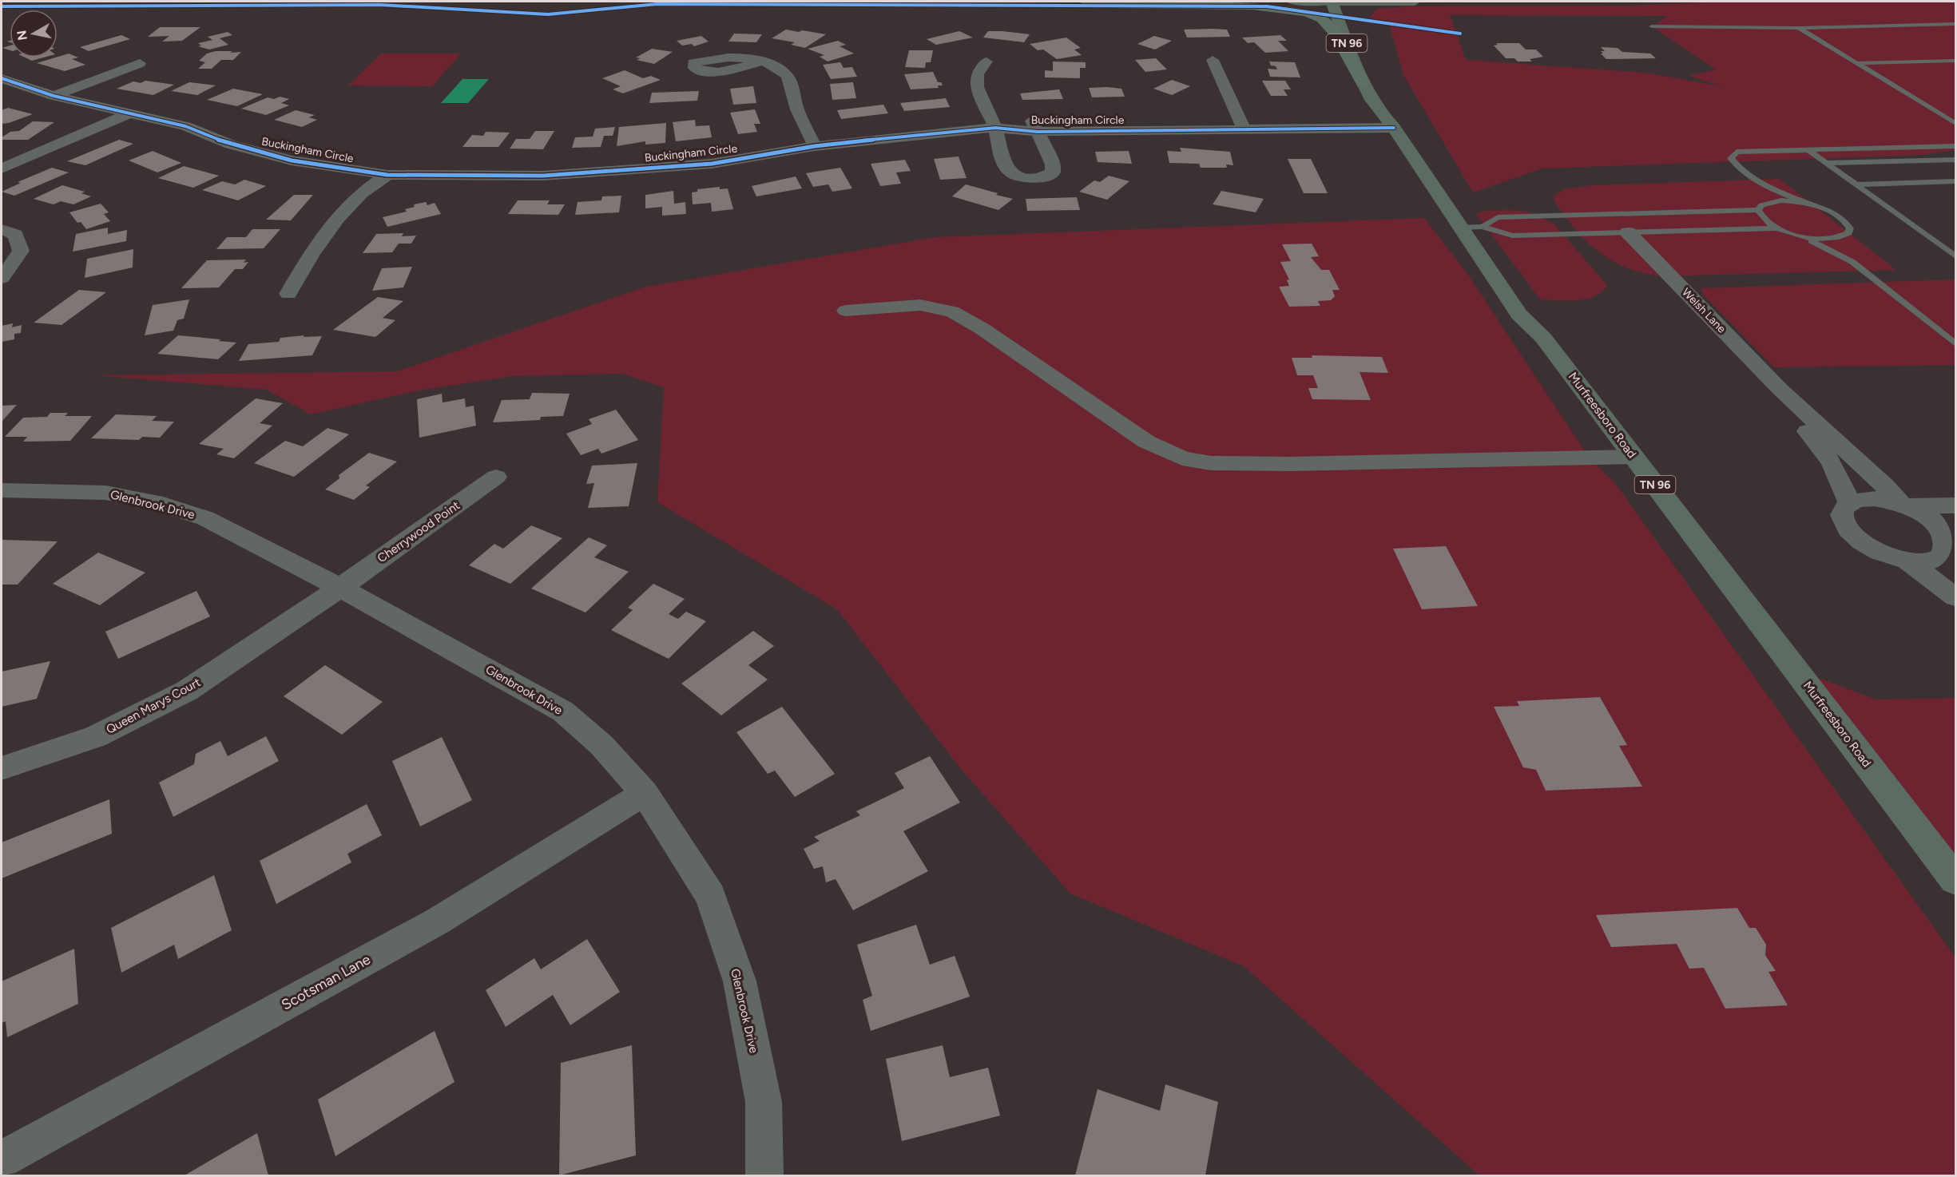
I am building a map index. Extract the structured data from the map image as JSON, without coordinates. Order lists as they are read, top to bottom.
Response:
{
  "streets": {
    "main road": ["TN 96", "Murfreesboro Road"],
    "street": [
      "Buckingham Circle",
      "Welsh Lane",
      "Glenbrook Drive",
      "Cherrywood Point",
      "Queen Marys Court",
      "Scotsman Lane"
    ]
  },
  "crossings": [
    ["Buckingham Circle", "Murfreesboro Road"],
    ["Glenbrook Drive", "Cherrywood Point"],
    ["Glenbrook Drive", "Queen Marys Court"],
    ["Glenbrook Drive", "Scotsman Lane"],
    ["Cherrywood Point", "Queen Marys Court"]
  ],
  "north": "left"
}
